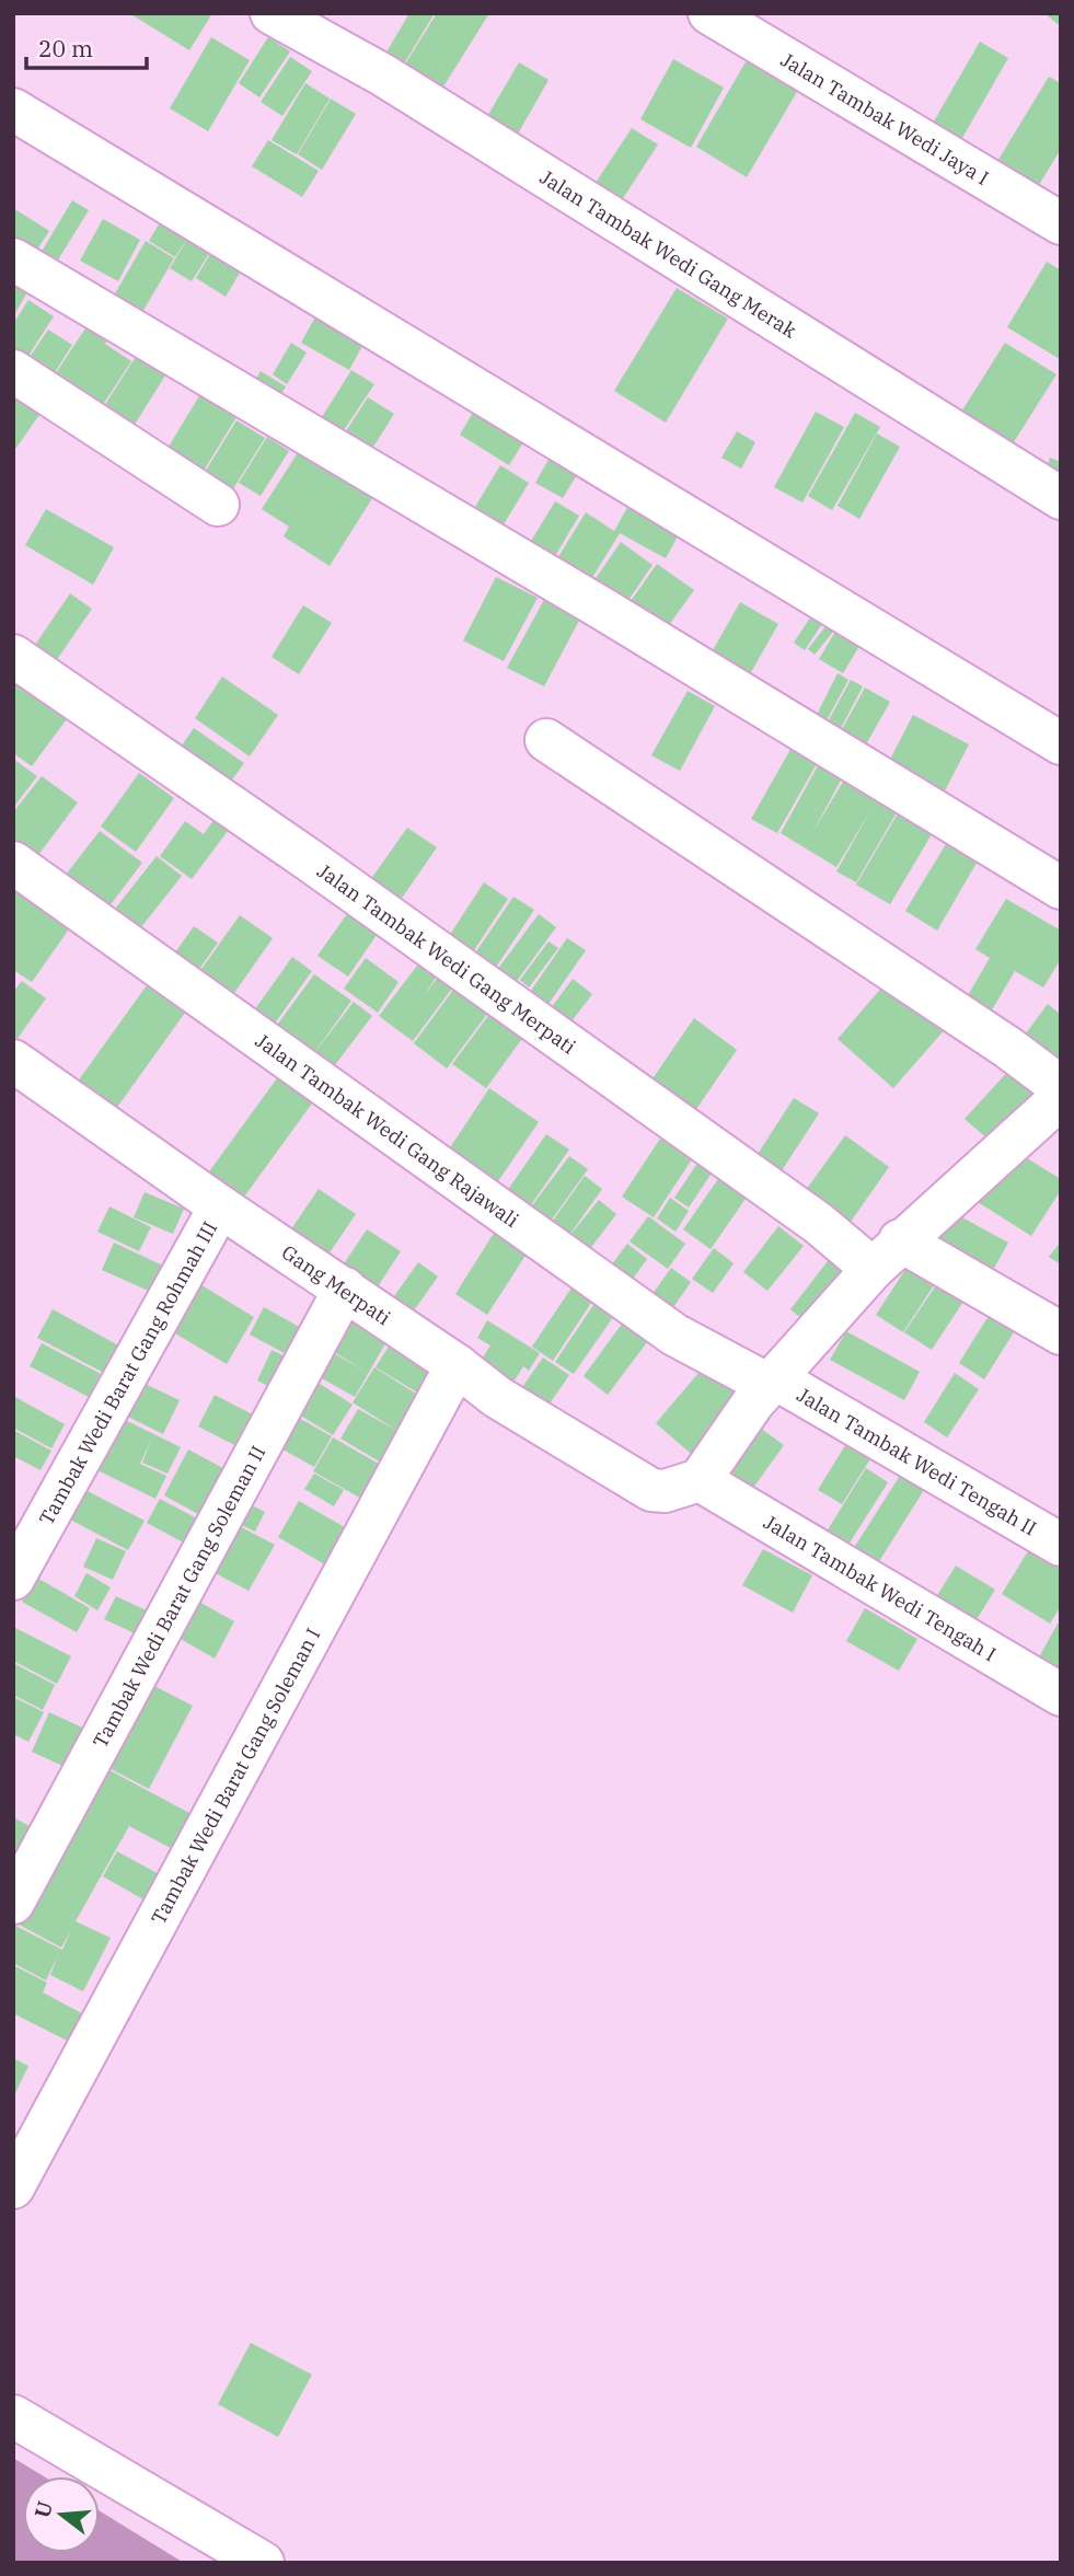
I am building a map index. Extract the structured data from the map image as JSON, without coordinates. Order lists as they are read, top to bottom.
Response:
{
  "streets": {
    "street": [
      "Jalan Tambak Wedi Jaya I",
      "Jalan Tambak Wedi Gang Merak",
      "Jalan Tambak Wedi Gang Merpati",
      "Jalan Tambak Wedi Gang Rajawali",
      "Gang Merpati",
      "Tambak Wedi Barat Gang Rohmah III",
      "Jalan Tambak Wedi Tengah II",
      "Jalan Tambak Wedi Tengah I",
      "Tambak Wedi Barat Gang Soleman II",
      "Tambak Wedi Barat Gang Soleman I"
    ]
  },
  "crossings": [
    ["Jalan Tambak Wedi Gang Rajawali", "Jalan Tambak Wedi Tengah II"],
    ["Gang Merpati", "Tambak Wedi Barat Gang Rohmah III"],
    ["Gang Merpati", "Jalan Tambak Wedi Tengah I"],
    ["Gang Merpati", "Tambak Wedi Barat Gang Soleman II"],
    ["Gang Merpati", "Tambak Wedi Barat Gang Soleman I"]
  ],
  "scale_bar": "20 m",
  "north": "left"
}
